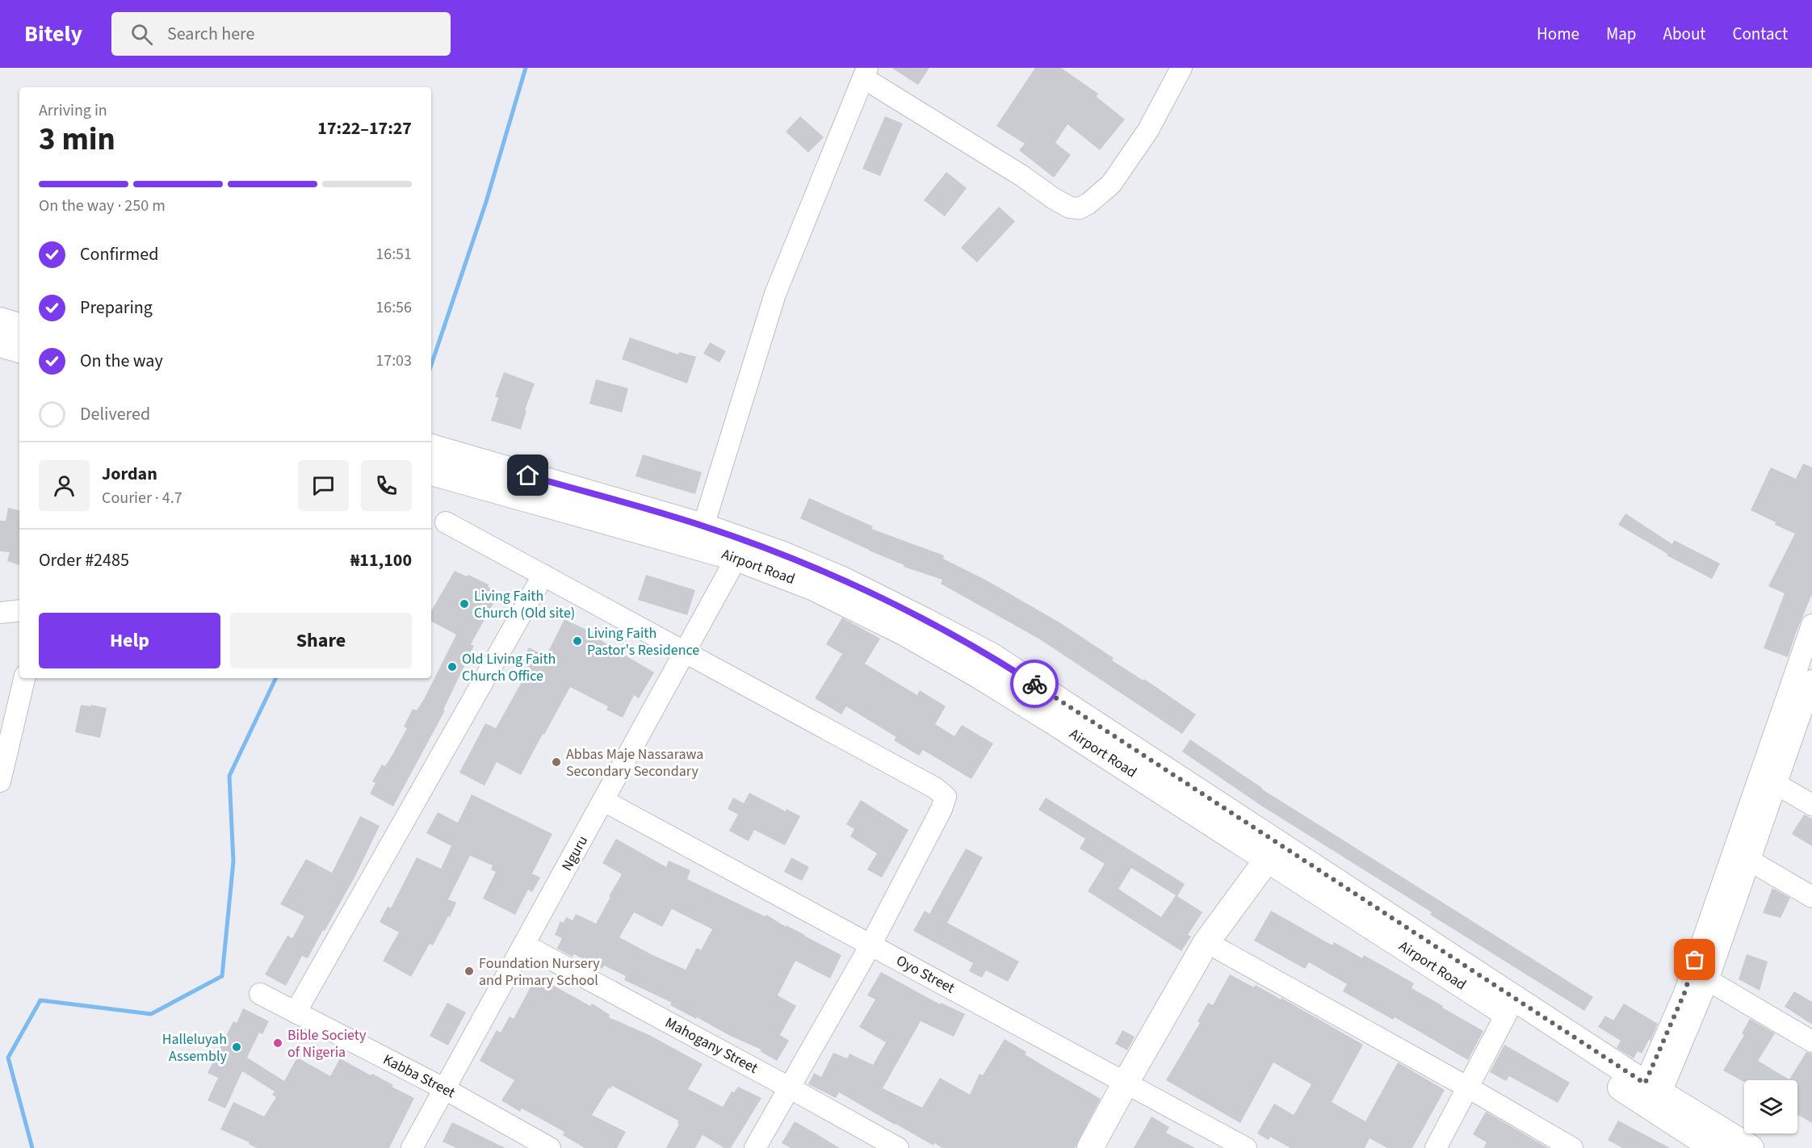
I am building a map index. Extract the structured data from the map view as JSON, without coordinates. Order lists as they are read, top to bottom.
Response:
{
  "streets": {
    "main road": ["Airport Road"],
    "street": [
      "Nguru",
      "Oyo Street",
      "Mahogany Street",
      "Kabba Street"
    ]
  },
  "crossings": [
    ["Airport Road", "Nguru"],
    ["Nguru", "Oyo Street"],
    ["Nguru", "Mahogany Street"],
    ["Nguru", "Kabba Street"]
  ],
  "places": [
    "Living Faith Church (Old site)",
    "Living Faith Pastor's Residence",
    "Old Living Faith Church Office",
    "Abbas Maje Nassarawa Secondary Secondary",
    "Foundation Nursery and Primary School",
    "Bible Society of Nigeria",
    "Halleluyah Assembly"
  ],
  "page": {
    "header": "Bitely",
    "search": "Search here",
    "nav": [
      "Home",
      "Map",
      "About",
      "Contact"
    ],
    "heading": ["3 min", "Arriving in", "17:22–17:27"],
    "panel": [
      "Jordan",
      "Courier · 4.7",
      "Order #2485",
      "₦11,100"
    ],
    "bar": "On the way · 250 m",
    "list": [
      ["Confirmed", "16:51"],
      ["Preparing", "16:56"],
      ["On the way", "17:03"],
      "Delivered"
    ],
    "buttons": ["Help", "Share"]
  }
}
